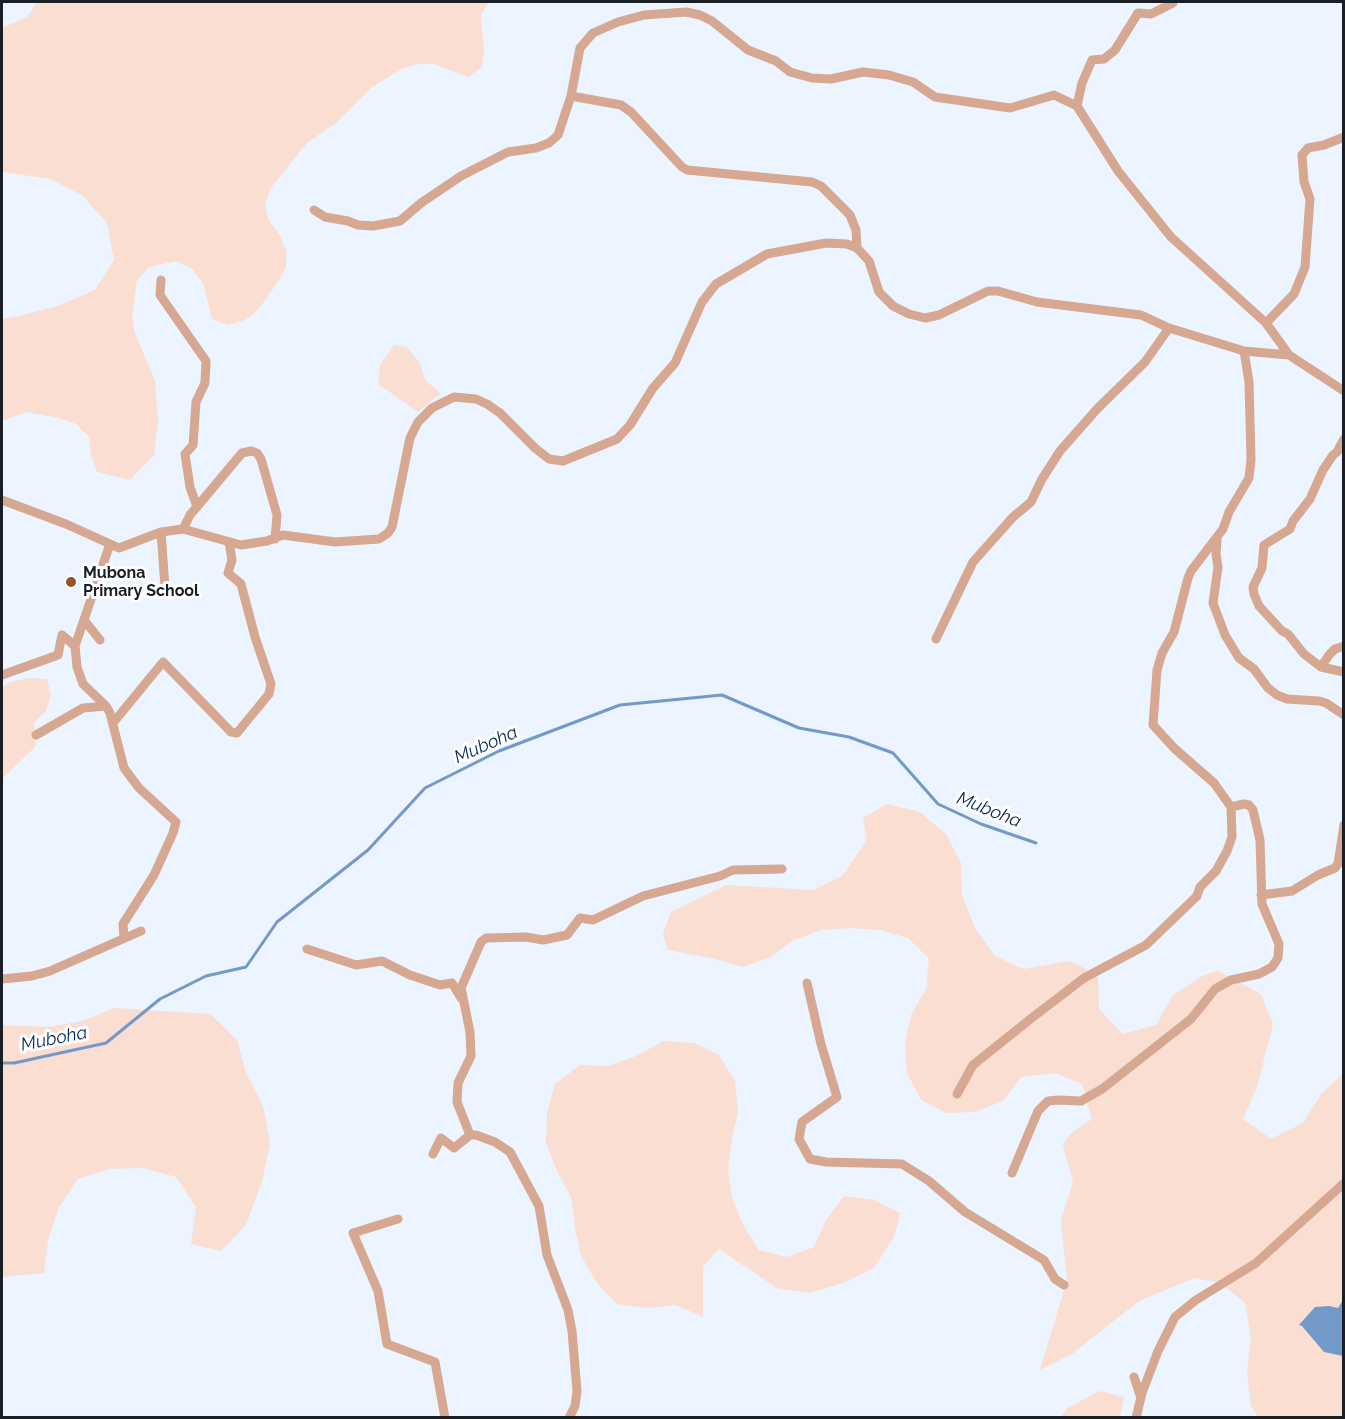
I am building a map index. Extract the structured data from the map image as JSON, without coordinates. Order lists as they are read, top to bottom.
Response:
{
  "water": ["Muboha"],
  "places": ["Mubona Primary School"]
}
